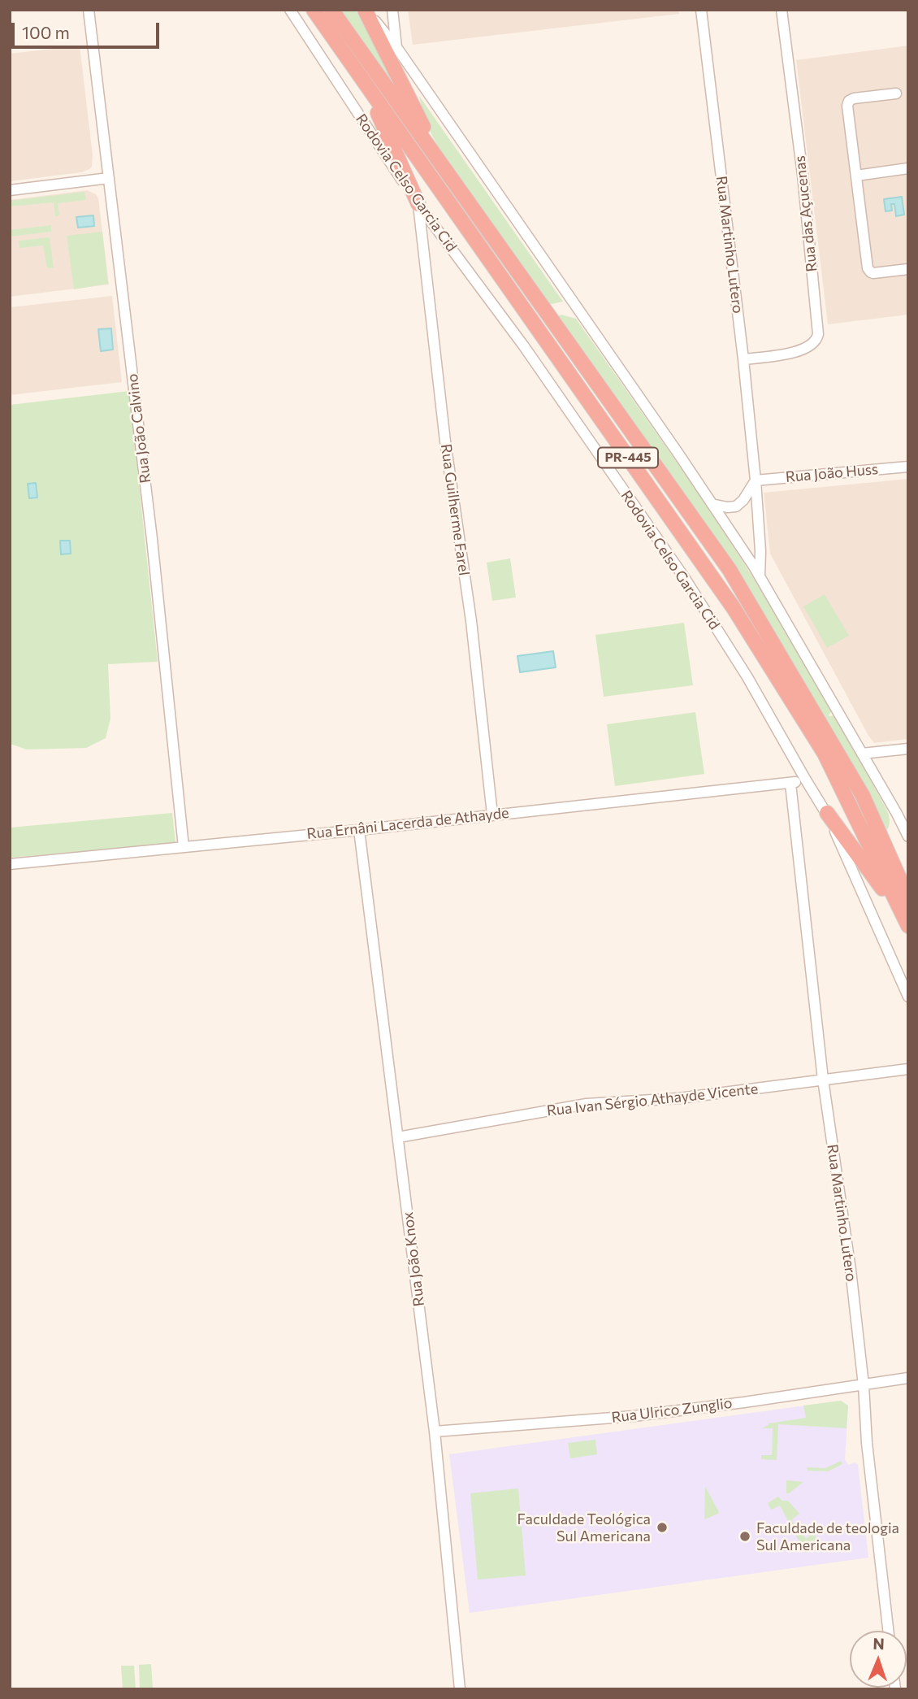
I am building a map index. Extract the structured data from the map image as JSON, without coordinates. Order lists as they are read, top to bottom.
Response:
{
  "streets": {
    "highway": ["Rodovia Celso Garcia Cid", "PR-445"],
    "street": [
      "Rua das Açucenas",
      "Rua Martinho Lutero",
      "Rua João Calvino",
      "Rua João Huss",
      "Rua Guilherme Farel",
      "Rua Ernâni Lacerda de Athayde",
      "Rua Ivan Sérgio Athayde Vicente",
      "Rua João Knox",
      "Rua Ulrico Zunglio"
    ]
  },
  "crossings": [
    ["Rodovia Celso Garcia Cid", "Rua Guilherme Farel"],
    ["Rodovia Celso Garcia Cid", "Rua Ernâni Lacerda de Athayde"],
    ["Rua das Açucenas", "Rua Martinho Lutero"],
    ["Rua Martinho Lutero", "Rua João Huss"],
    ["Rua Martinho Lutero", "Rua Ernâni Lacerda de Athayde"],
    ["Rua Martinho Lutero", "Rua Ivan Sérgio Athayde Vicente"],
    ["Rua Martinho Lutero", "Rua Ulrico Zunglio"],
    ["Rua João Calvino", "Rua Ernâni Lacerda de Athayde"],
    ["Rua Guilherme Farel", "Rua Ernâni Lacerda de Athayde"],
    ["Rua Ernâni Lacerda de Athayde", "Rua João Knox"],
    ["Rua Ivan Sérgio Athayde Vicente", "Rua João Knox"],
    ["Rua João Knox", "Rua Ulrico Zunglio"]
  ],
  "places": ["Faculdade Teológica Sul Americana", "Faculdade de teologia Sul Americana"],
  "scale_bar": "100 m",
  "north": "top"
}
